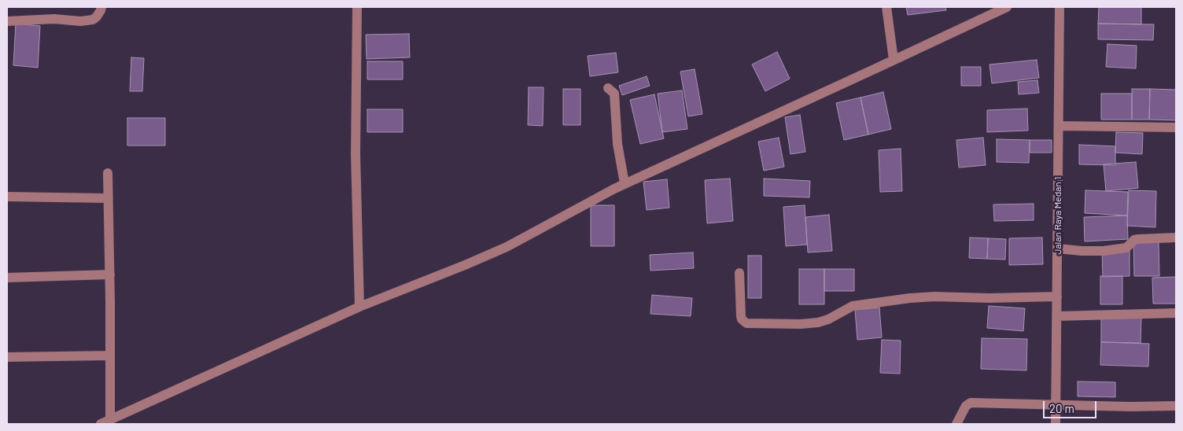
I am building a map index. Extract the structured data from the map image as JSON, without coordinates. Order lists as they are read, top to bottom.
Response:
{
  "streets": {
    "street": ["Jalan Raya Medan 1"]
  },
  "scale_bar": "20 m"
}
